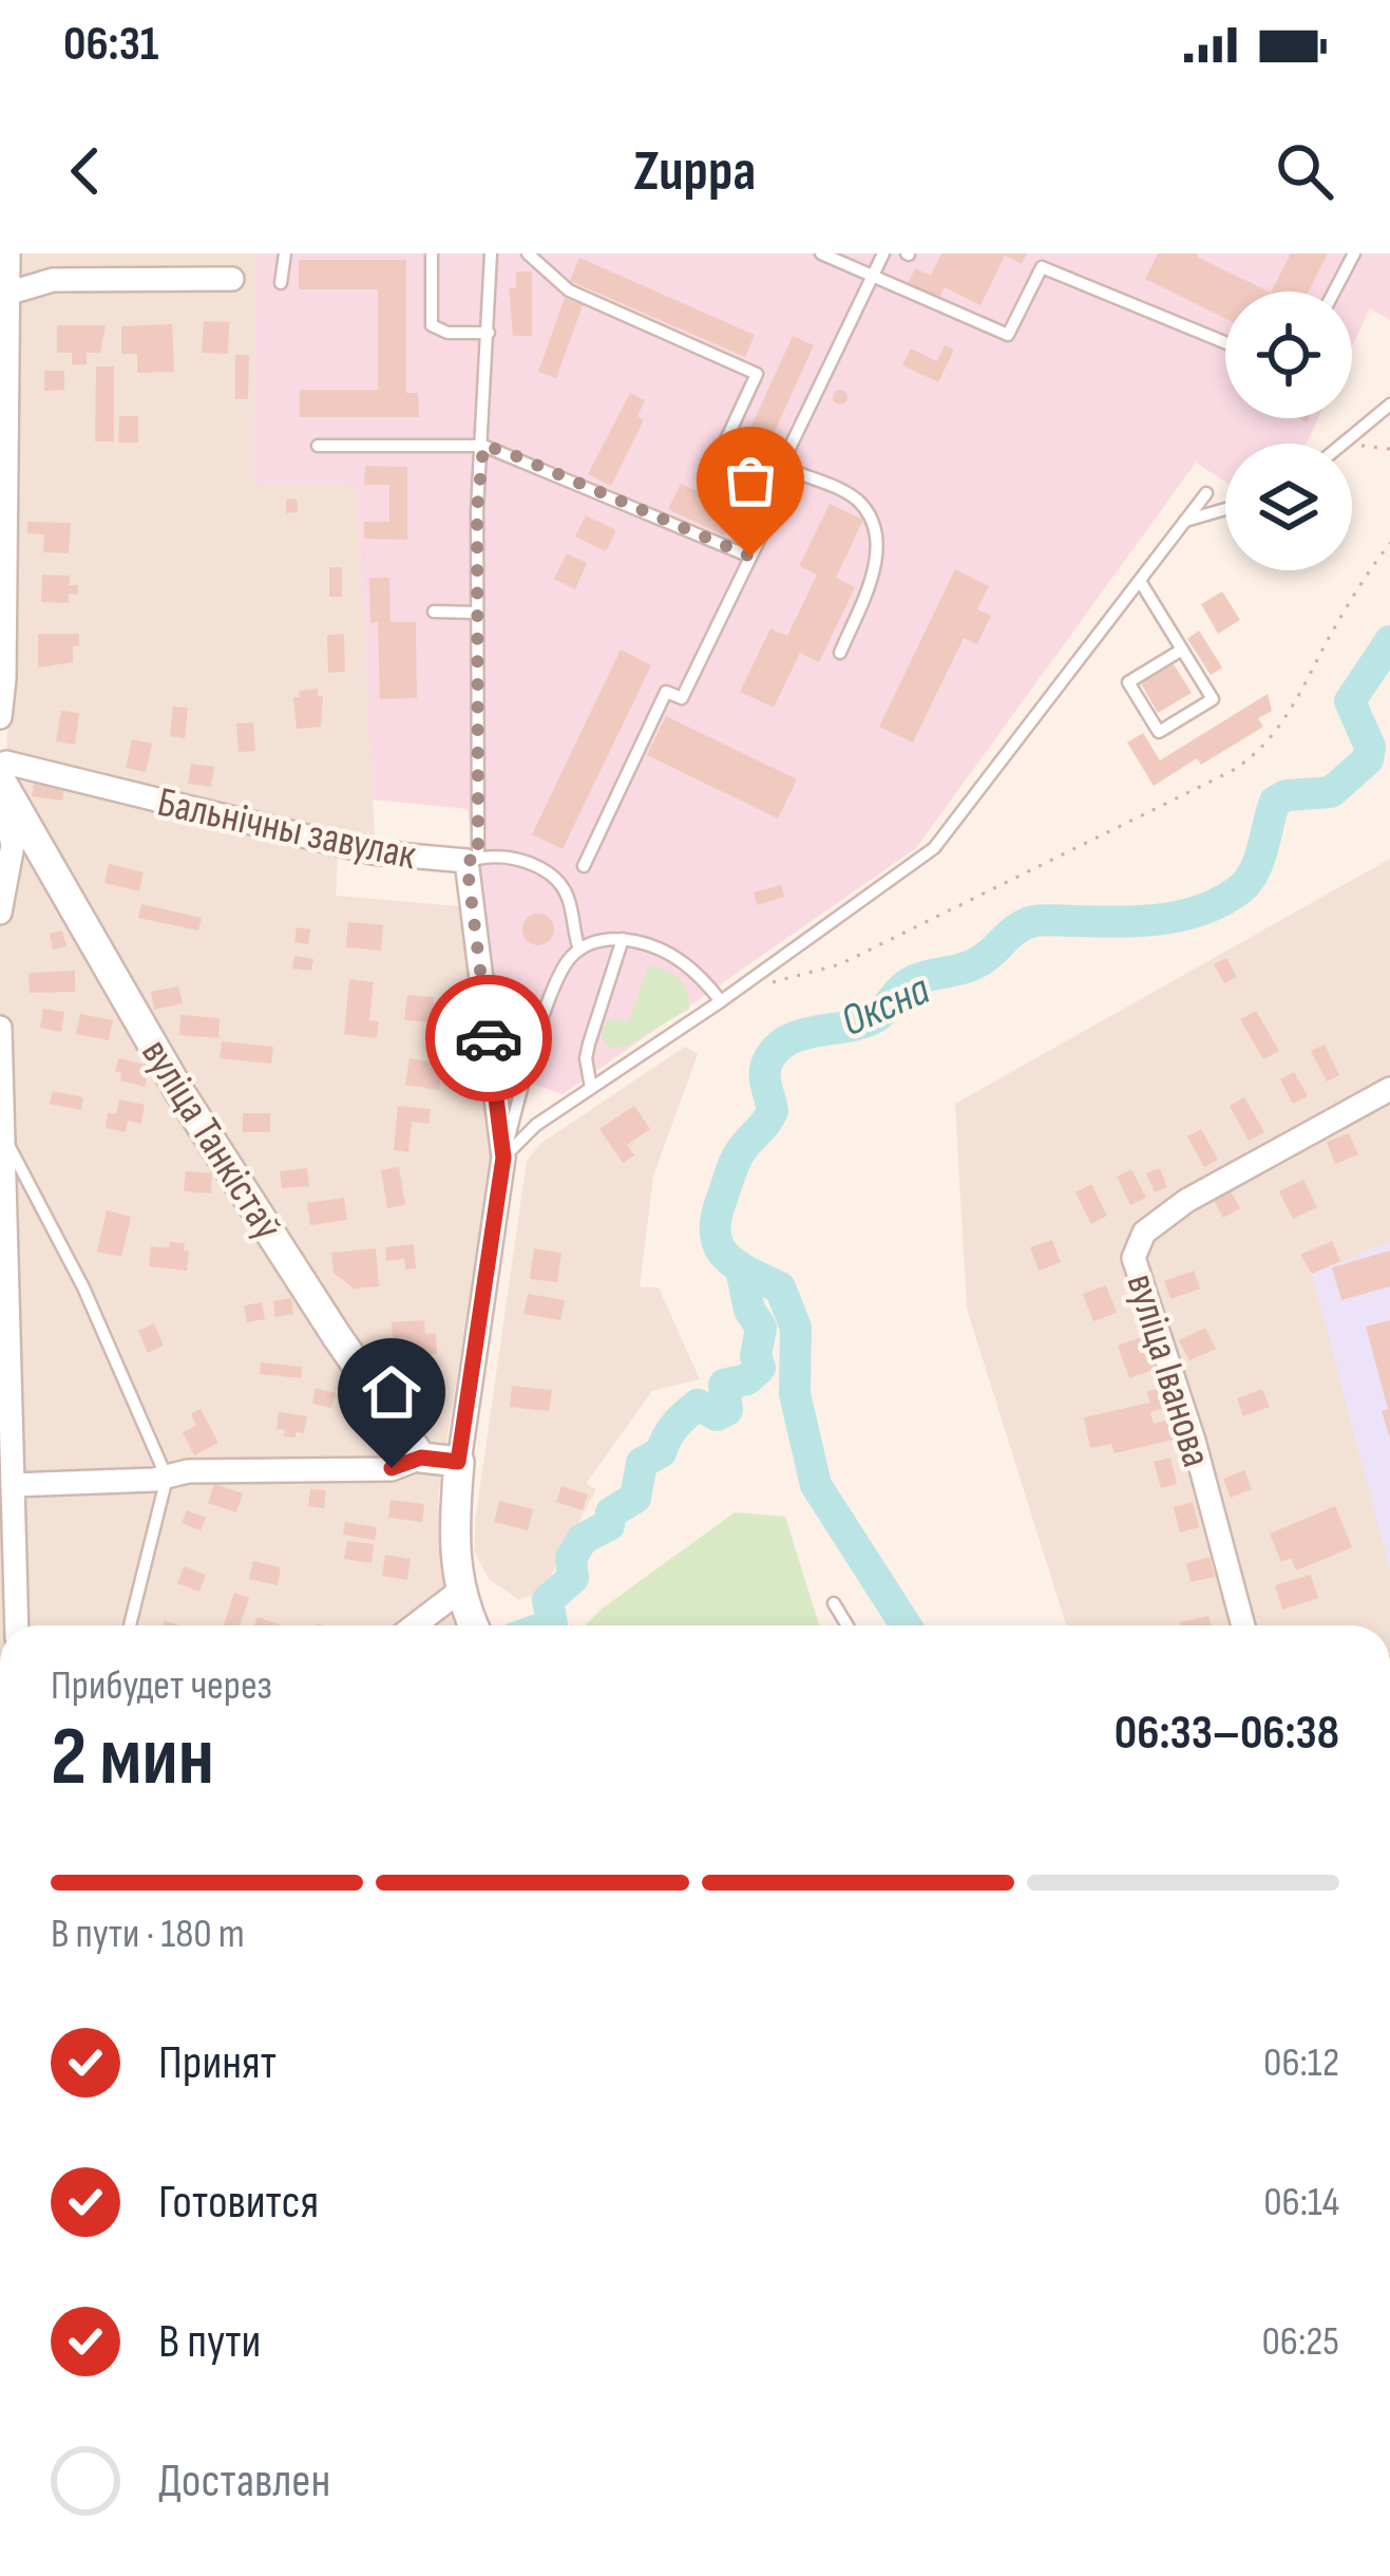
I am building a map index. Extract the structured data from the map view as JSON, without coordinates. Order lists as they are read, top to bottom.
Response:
{
  "streets": {
    "street": ["Бальнічны завулак", "вуліца Танкістаў", "вуліца Іванова"]
  },
  "water": ["Оксна"],
  "page": {
    "status": "06:31",
    "header": "Zuppa",
    "heading": ["2 мин", "Прибудет через", "06:33–06:38"],
    "bar": "В пути · 180 m",
    "list": [
      ["Принят", "06:12"],
      ["Готовится", "06:14"],
      ["В пути", "06:25"],
      "Доставлен"
    ]
  }
}
